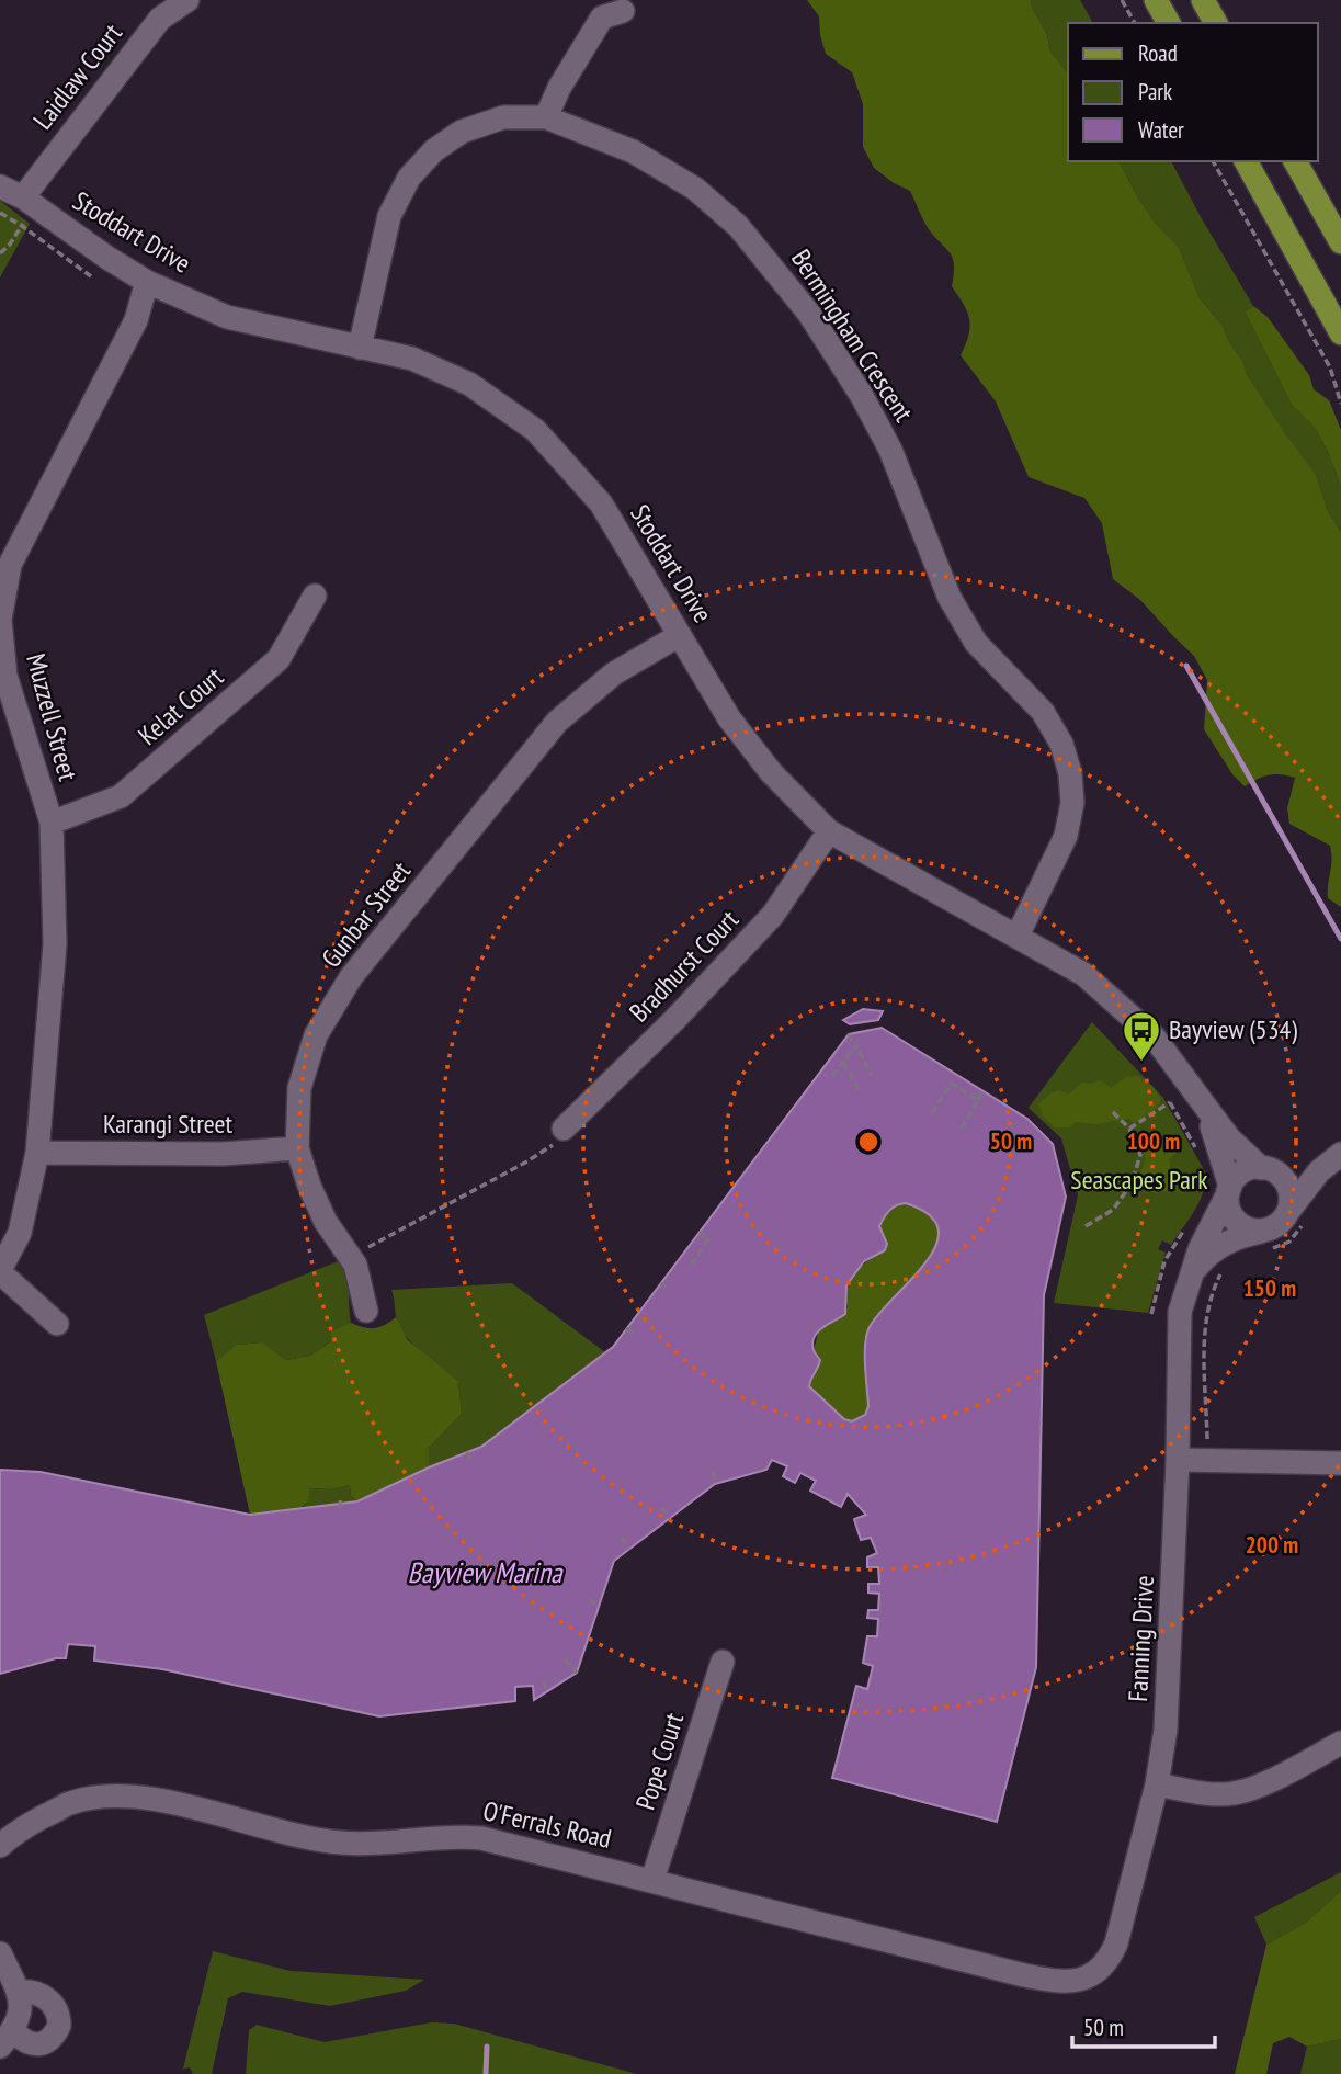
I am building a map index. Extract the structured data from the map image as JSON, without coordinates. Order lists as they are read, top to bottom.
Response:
{
  "streets": {
    "street": [
      "Laidlaw Court",
      "Stoddart Drive",
      "Bermingham Crescent",
      "Kelat Court",
      "Muzzell Street",
      "Gunbar Street",
      "Bradhurst Court",
      "Karangi Street",
      "Fanning Drive",
      "Pope Court",
      "O'Ferrals Road"
    ]
  },
  "crossings": [
    ["Laidlaw Court", "Stoddart Drive"],
    ["Stoddart Drive", "Bermingham Crescent"],
    ["Stoddart Drive", "Muzzell Street"],
    ["Stoddart Drive", "Gunbar Street"],
    ["Stoddart Drive", "Bradhurst Court"],
    ["Stoddart Drive", "Fanning Drive"],
    ["Kelat Court", "Muzzell Street"],
    ["Muzzell Street", "Karangi Street"],
    ["Gunbar Street", "Karangi Street"],
    ["Fanning Drive", "O'Ferrals Road"],
    ["Pope Court", "O'Ferrals Road"]
  ],
  "water": ["Bayview Marina"],
  "parks": ["Seascapes Park"],
  "places": {
    "bus stop": ["Bayview (534)"]
  },
  "legend": ["Road", "Park", "Water"],
  "scale_bar": "50 m",
  "rings": [
    "50 m",
    "100 m",
    "150 m",
    "200 m"
  ]
}
